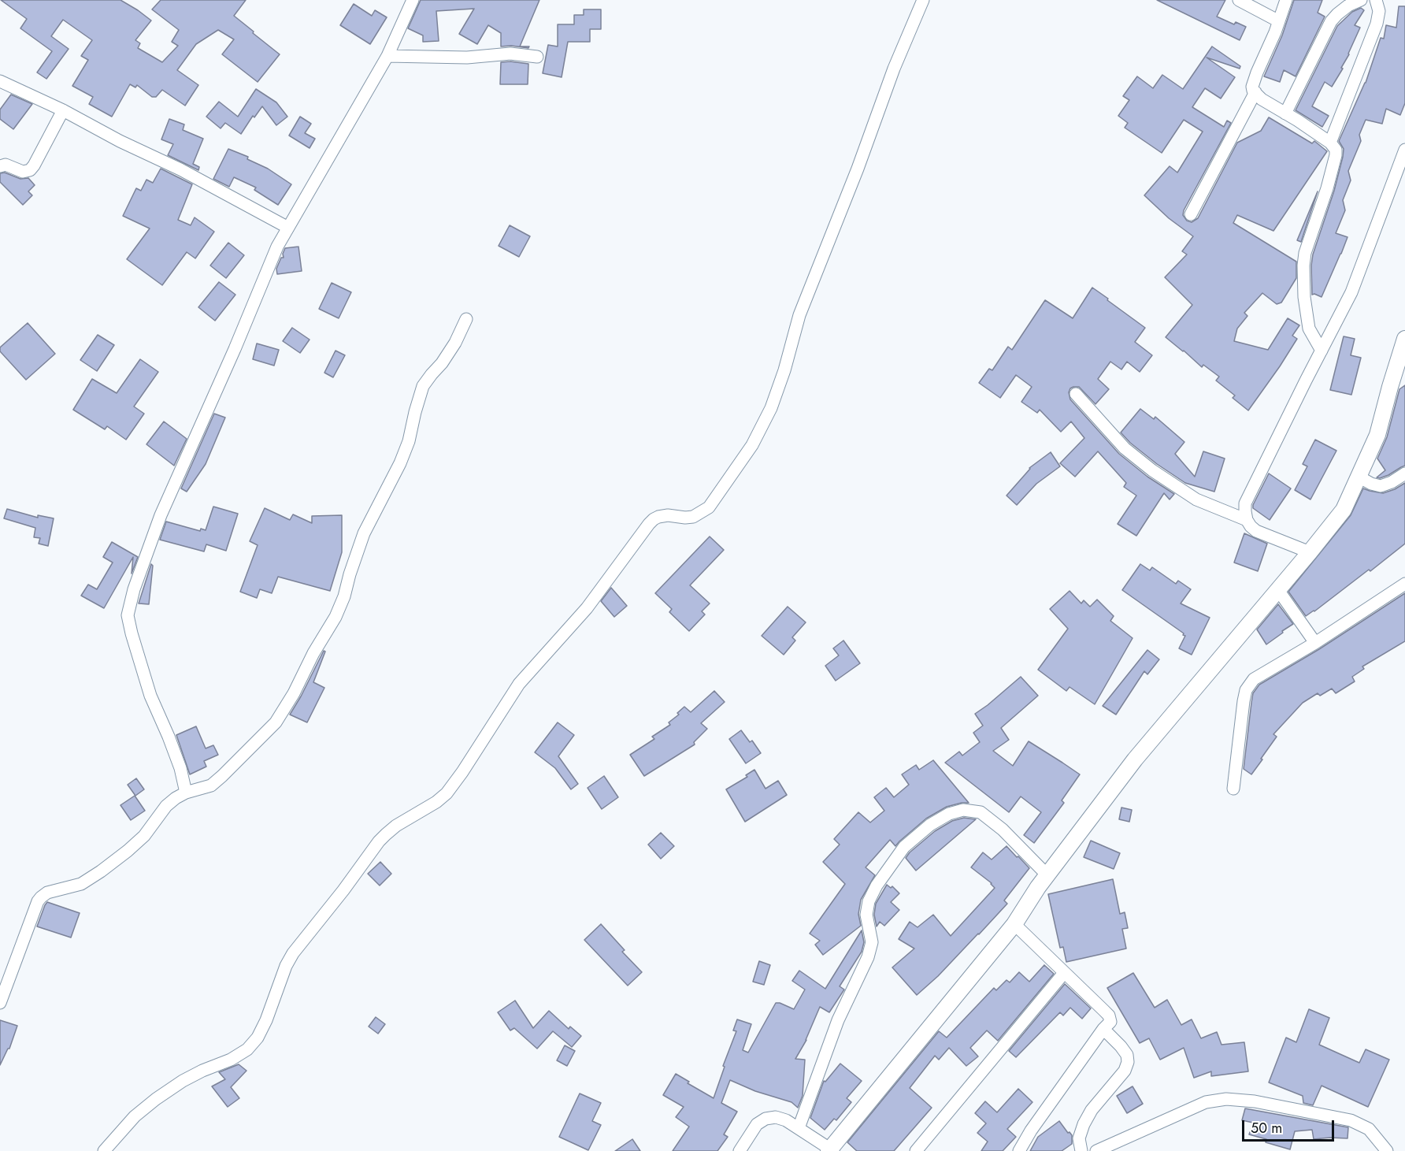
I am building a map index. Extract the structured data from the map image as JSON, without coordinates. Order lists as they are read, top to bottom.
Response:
{
  "scale_bar": "50 m"
}
